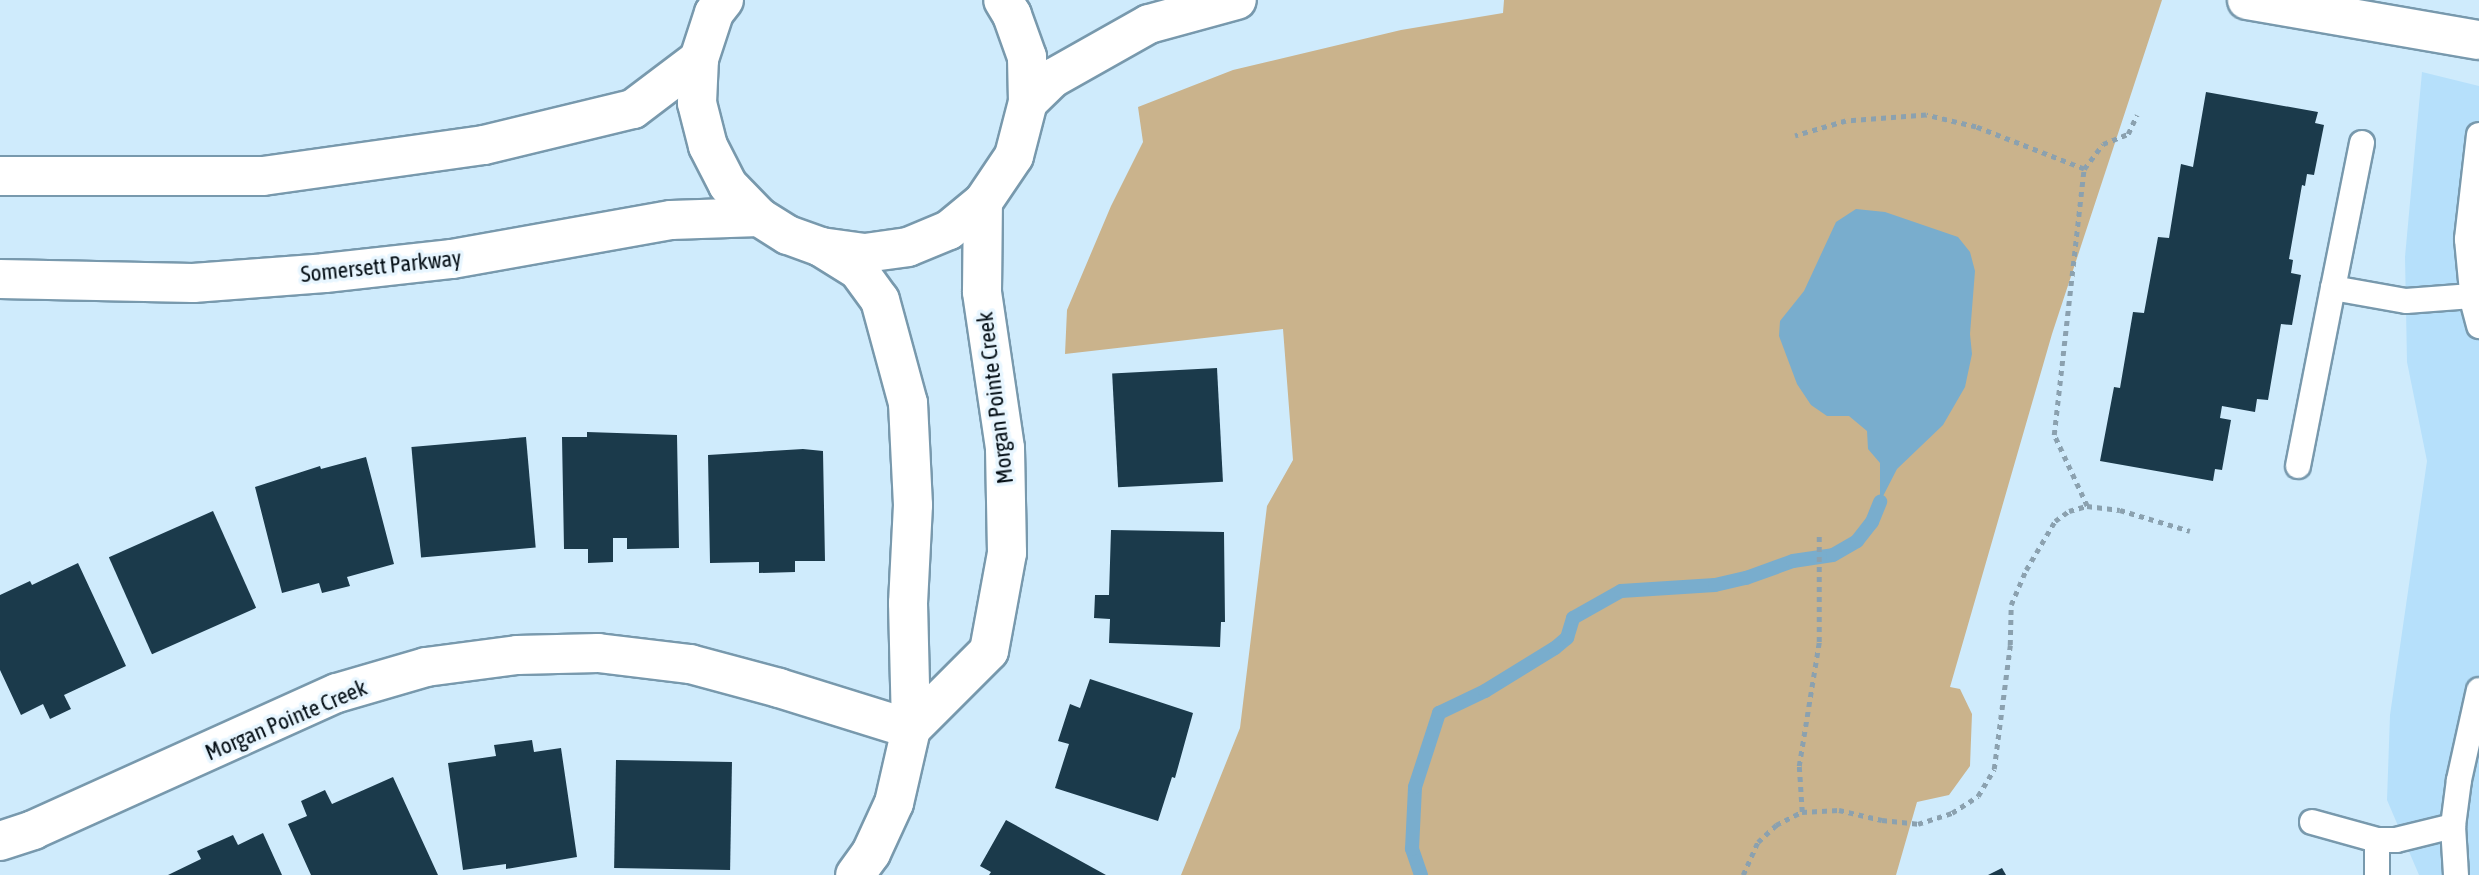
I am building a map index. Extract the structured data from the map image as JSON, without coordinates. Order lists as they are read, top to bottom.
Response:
{
  "streets": {
    "main road": ["Somersett Parkway", "Morgan Pointe Creek"]
  }
}
